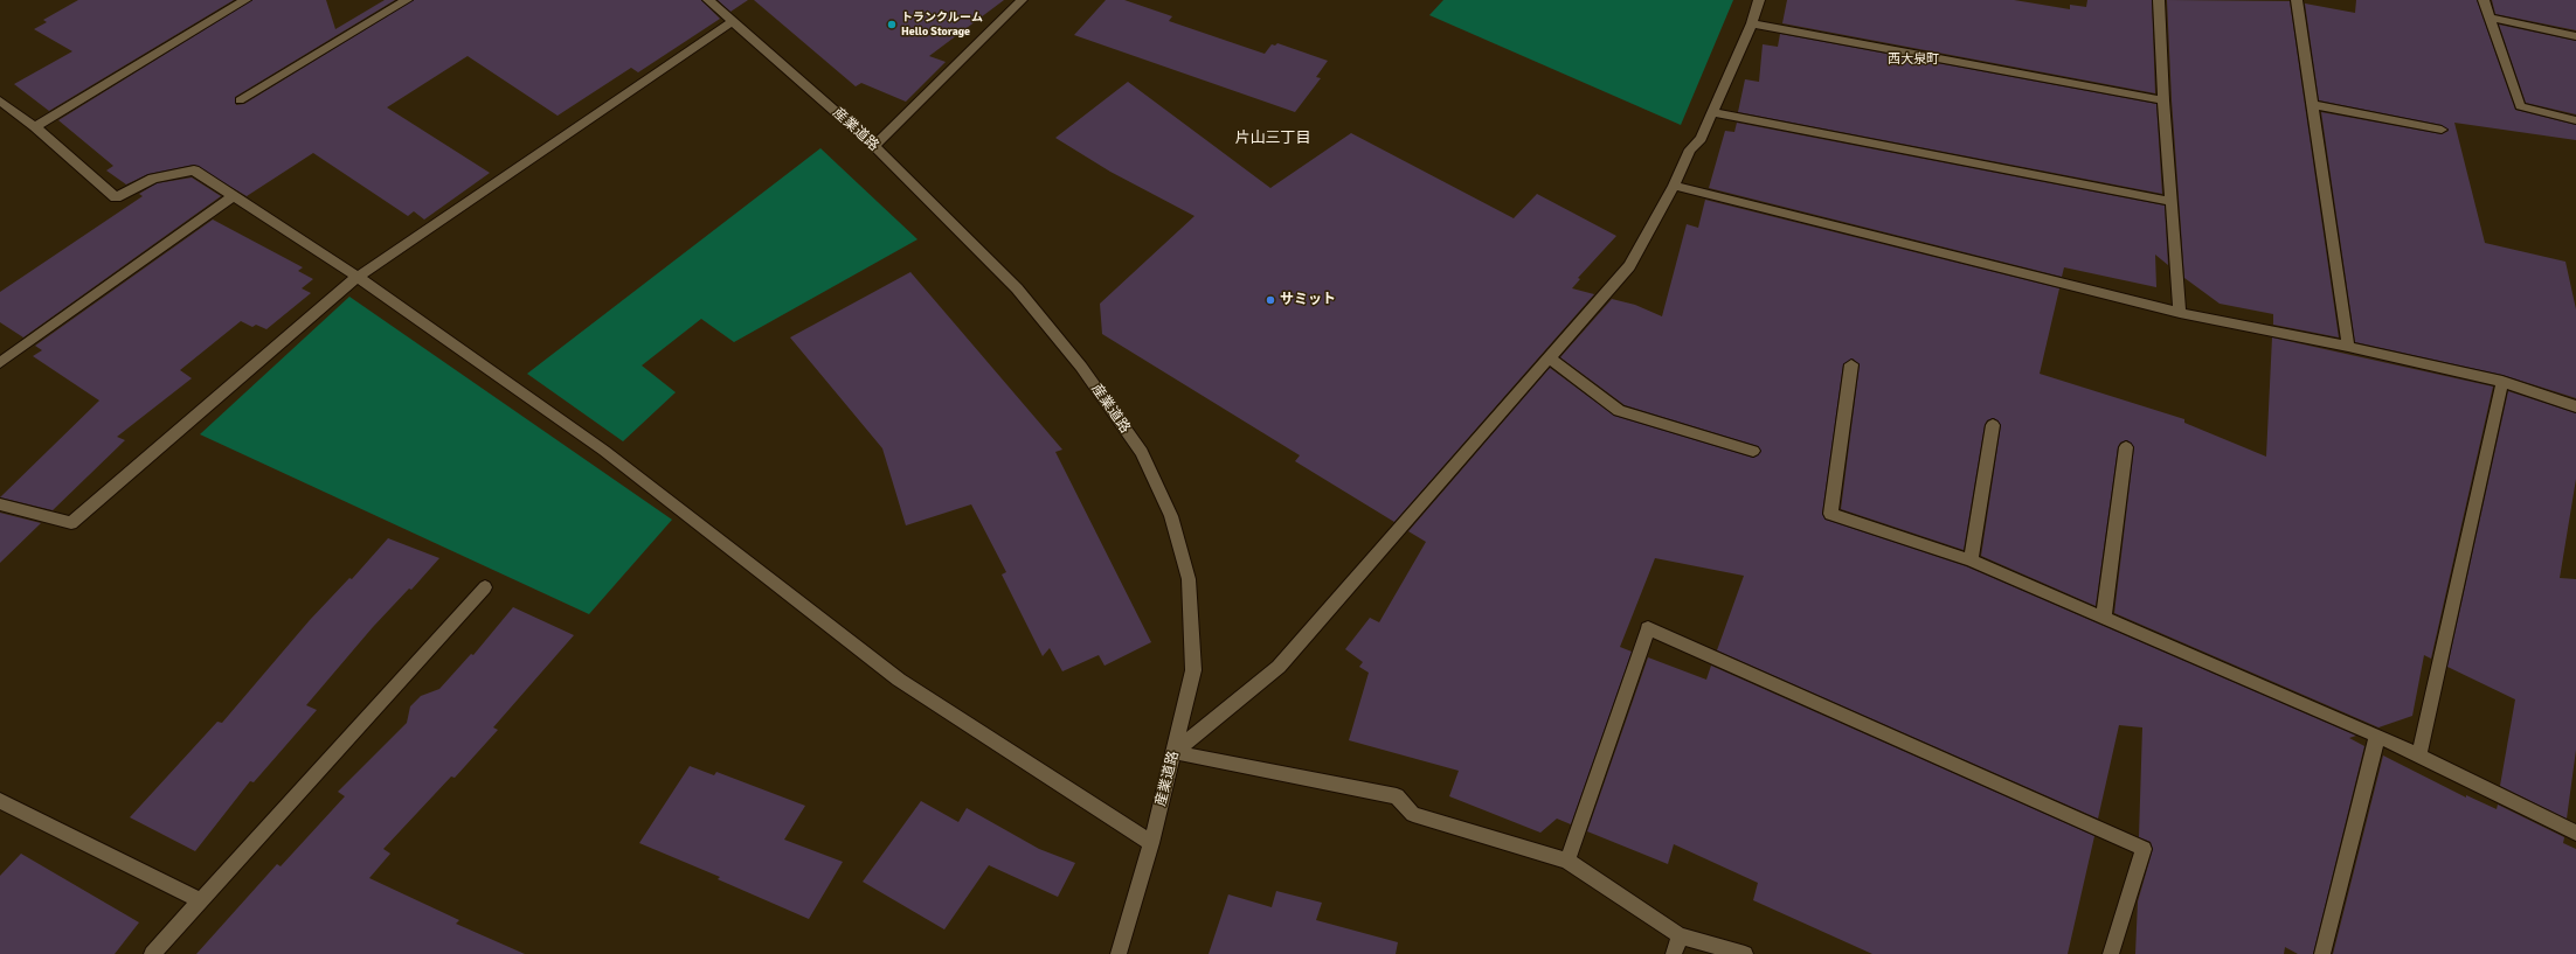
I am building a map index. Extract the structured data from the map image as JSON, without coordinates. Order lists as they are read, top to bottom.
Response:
{
  "streets": {
    "street": ["産業道路"]
  },
  "districts": ["西大泉町", "片山三丁目"],
  "places": ["トランクルーム Hello Storage", "サミット"]
}
